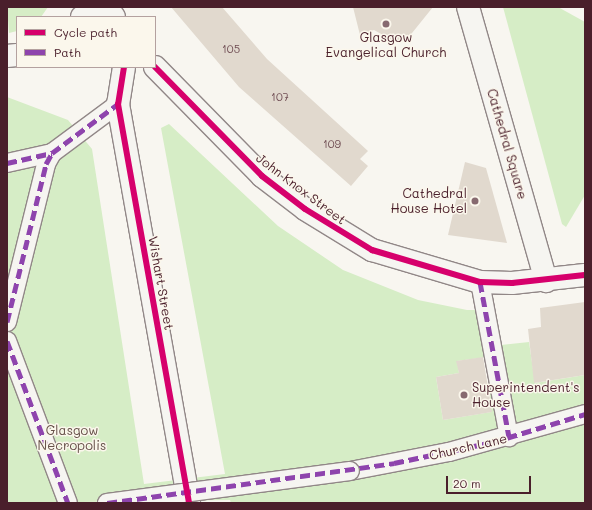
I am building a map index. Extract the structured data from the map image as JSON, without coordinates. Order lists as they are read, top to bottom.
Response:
{
  "streets": {
    "street": [
      "Cathedral Square",
      "John Knox Street",
      "Wishart Street",
      "Church Lane"
    ]
  },
  "crossings": [
    ["Cathedral Square", "John Knox Street"]
  ],
  "parks": ["Glasgow Necropolis"],
  "places": ["Glasgow Evangelical Church", "Cathedral House Hotel", "Superintendent's House"],
  "house_numbers": ["105", "107", "109"],
  "legend": ["Cycle path", "Path"],
  "scale_bar": "20 m"
}
